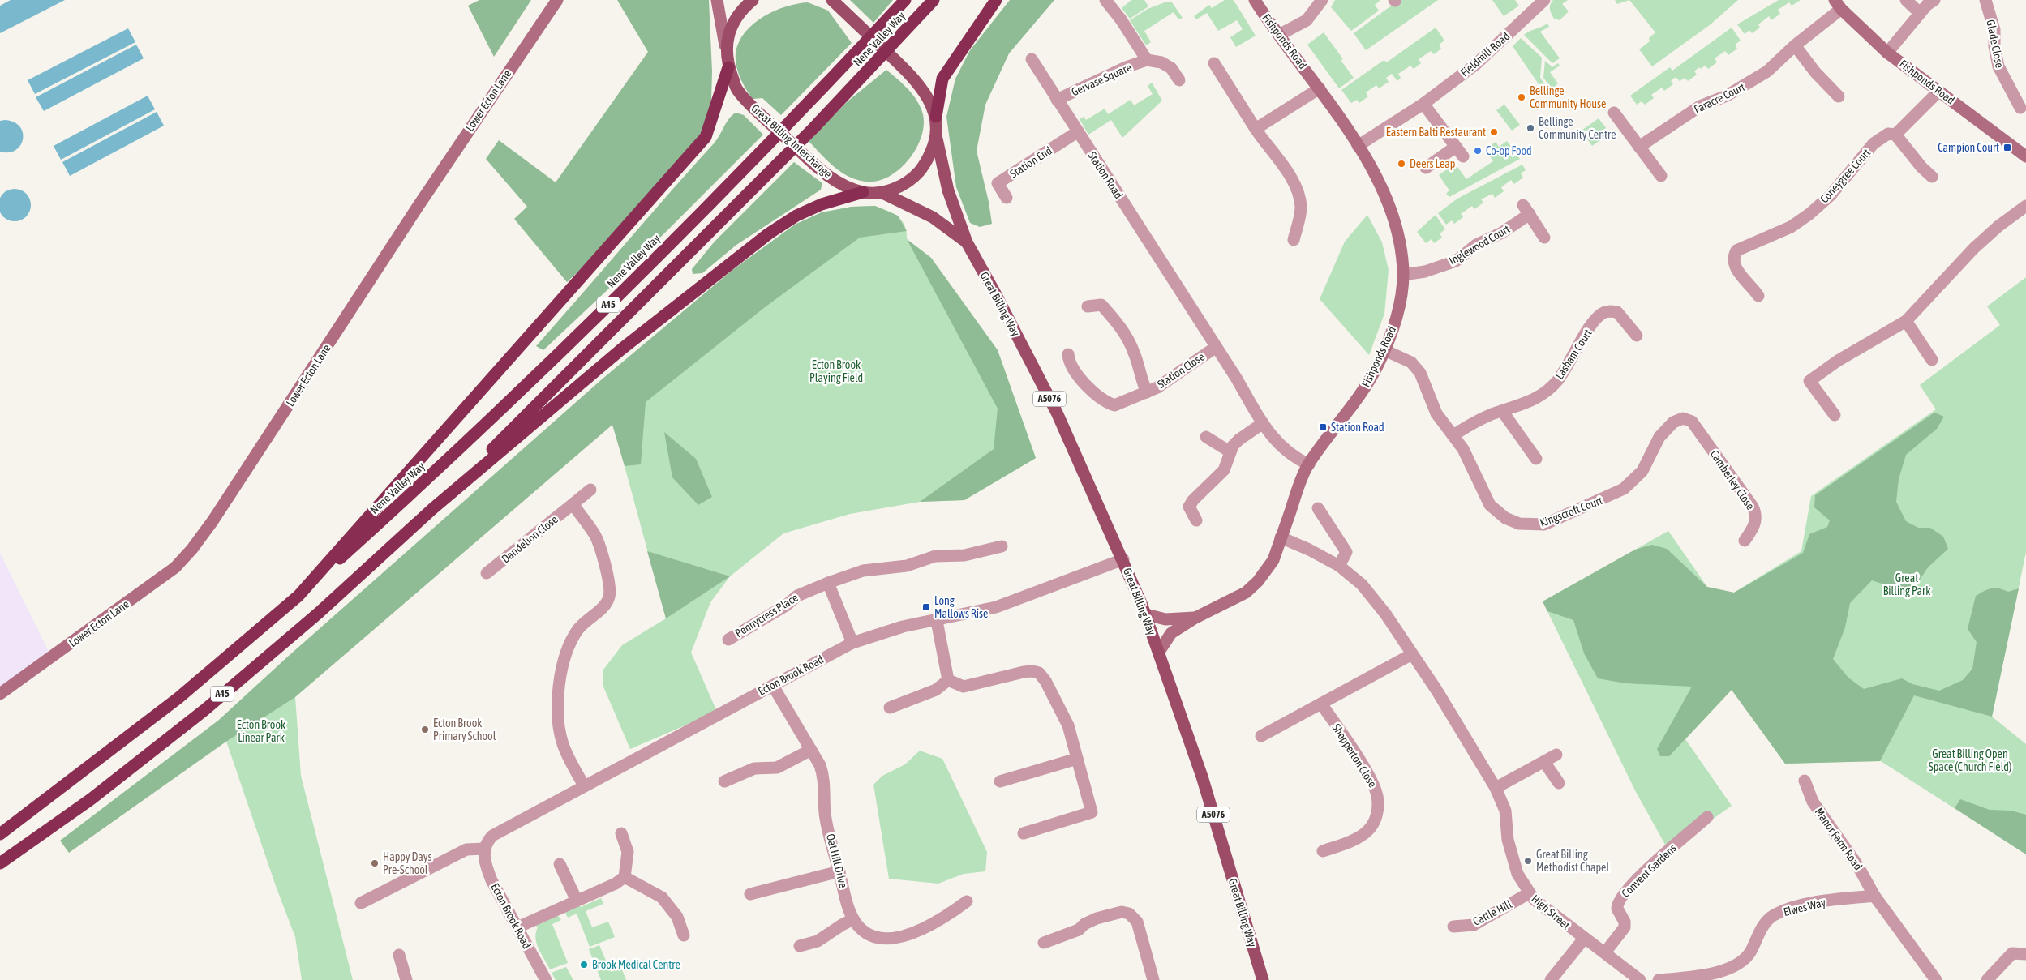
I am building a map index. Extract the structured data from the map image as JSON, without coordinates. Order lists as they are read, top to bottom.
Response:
{
  "streets": {
    "highway": ["Nene Valley Way", "A45"],
    "main road": ["Great Billing Interchange", "Great Billing Way", "A5076"],
    "street": [
      "Fishponds Road",
      "Glade Close",
      "Fieldmill Road",
      "Gervase Square",
      "Faracre Court",
      "Lower Ecton Lane",
      "Station End",
      "Station Road",
      "Coneygree Court",
      "Inglewood Court",
      "Lasham Court",
      "Station Close",
      "Camberley Close",
      "Kingscroft Court",
      "Dandelion Close",
      "Pennycress Place",
      "Ecton Brook Road",
      "Shepperton Close",
      "Manor Farm Road",
      "Oat Hill Drive",
      "Convent Gardens",
      "Elwes Way",
      "High Street",
      "Cattle Hill"
    ]
  },
  "crossings": [
    ["Nene Valley Way", "A45"],
    ["Fishponds Road", "Fieldmill Road"],
    ["Fishponds Road", "Faracre Court"],
    ["Fishponds Road", "Station Road"],
    ["Fishponds Road", "Coneygree Court"],
    ["Fishponds Road", "Inglewood Court"],
    ["Fishponds Road", "Great Billing Way"],
    ["Fishponds Road", "Kingscroft Court"],
    ["Gervase Square", "Station Road"],
    ["Great Billing Interchange", "Great Billing Way"],
    ["Station End", "Station Road"],
    ["Station Road", "Station Close"],
    ["Great Billing Way", "Ecton Brook Road"],
    ["Lasham Court", "Kingscroft Court"],
    ["Camberley Close", "Kingscroft Court"],
    ["Ecton Brook Road", "Oat Hill Drive"],
    ["Manor Farm Road", "Elwes Way"],
    ["Convent Gardens", "High Street"],
    ["High Street", "Cattle Hill"]
  ],
  "parks": [
    "Ecton Brook Playing Field",
    "Great Billing Park",
    "Ecton Brook Linear Park",
    "Great Billing Open Space (Church Field)"
  ],
  "places": {
    "other": [
      "Bellinge Community House",
      "Bellinge Community Centre",
      "Eastern Balti Restaurant",
      "Co-op Food",
      "Deers Leap",
      "Ecton Brook Primary School",
      "Great Billing Methodist Chapel",
      "Happy Days Pre-School",
      "Brook Medical Centre"
    ],
    "transit": ["Campion Court", "Station Road", "Long Mallows Rise"]
  }
}
